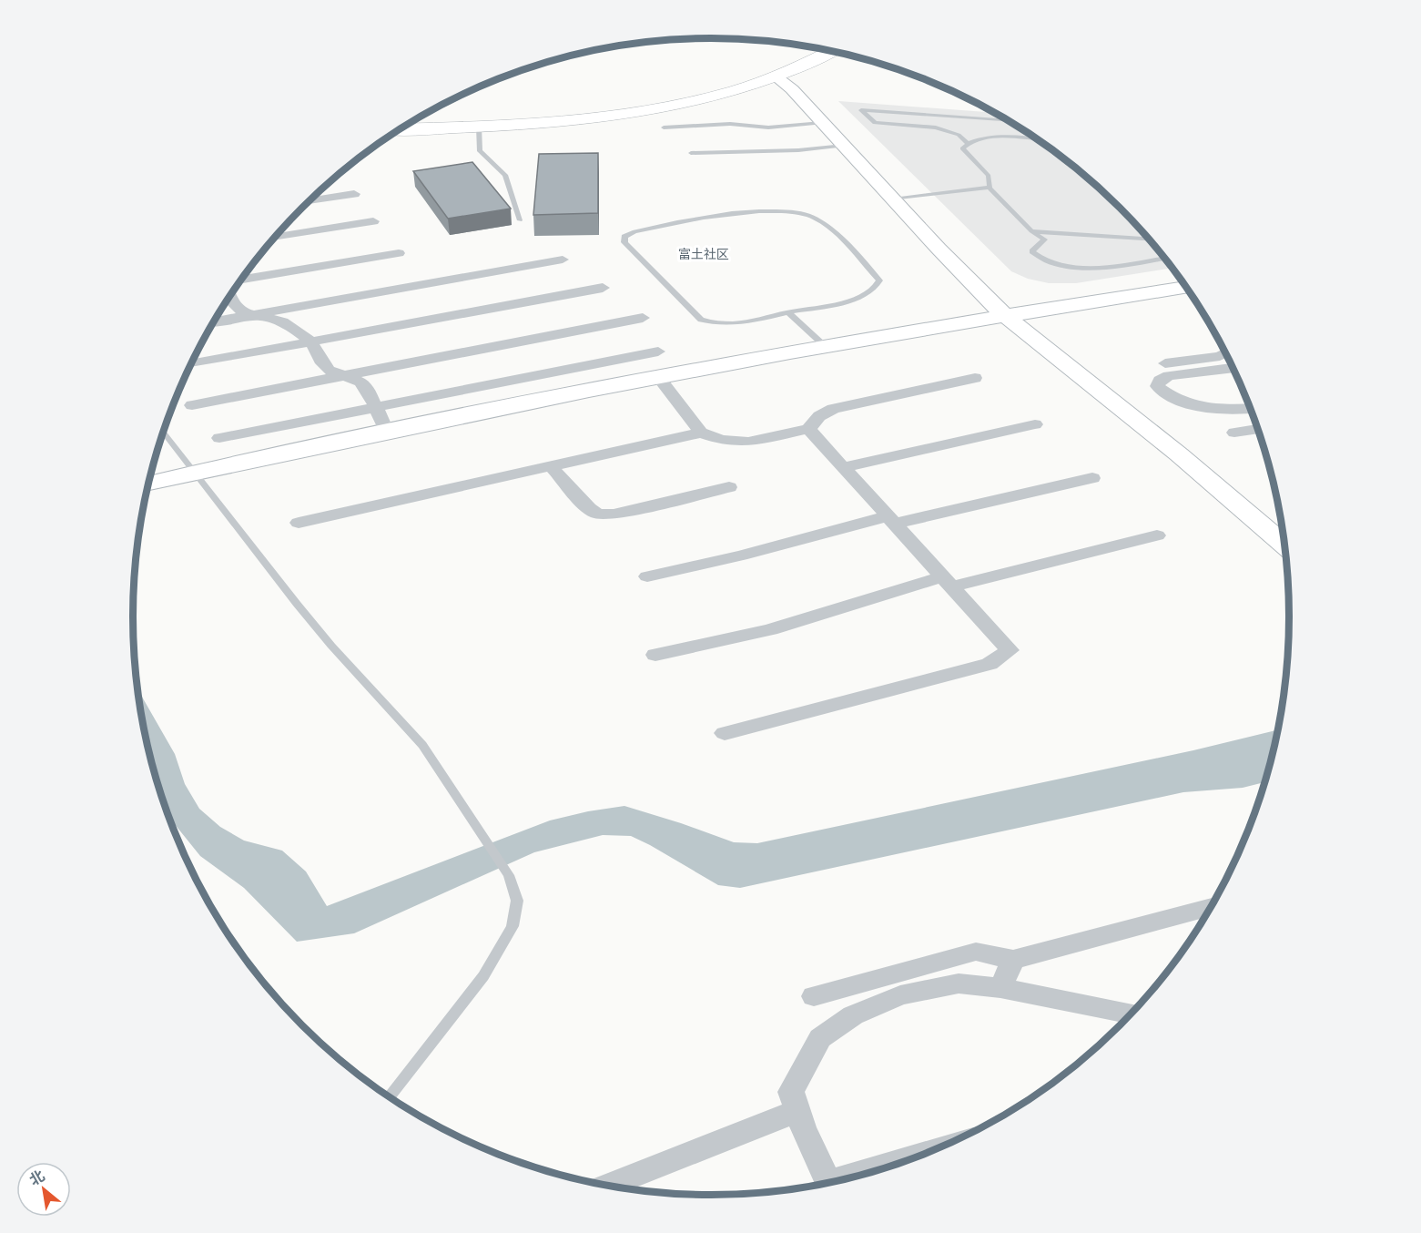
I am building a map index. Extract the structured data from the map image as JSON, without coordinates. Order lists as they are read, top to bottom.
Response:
{
  "districts": ["富土社区"],
  "north": "top left"
}
